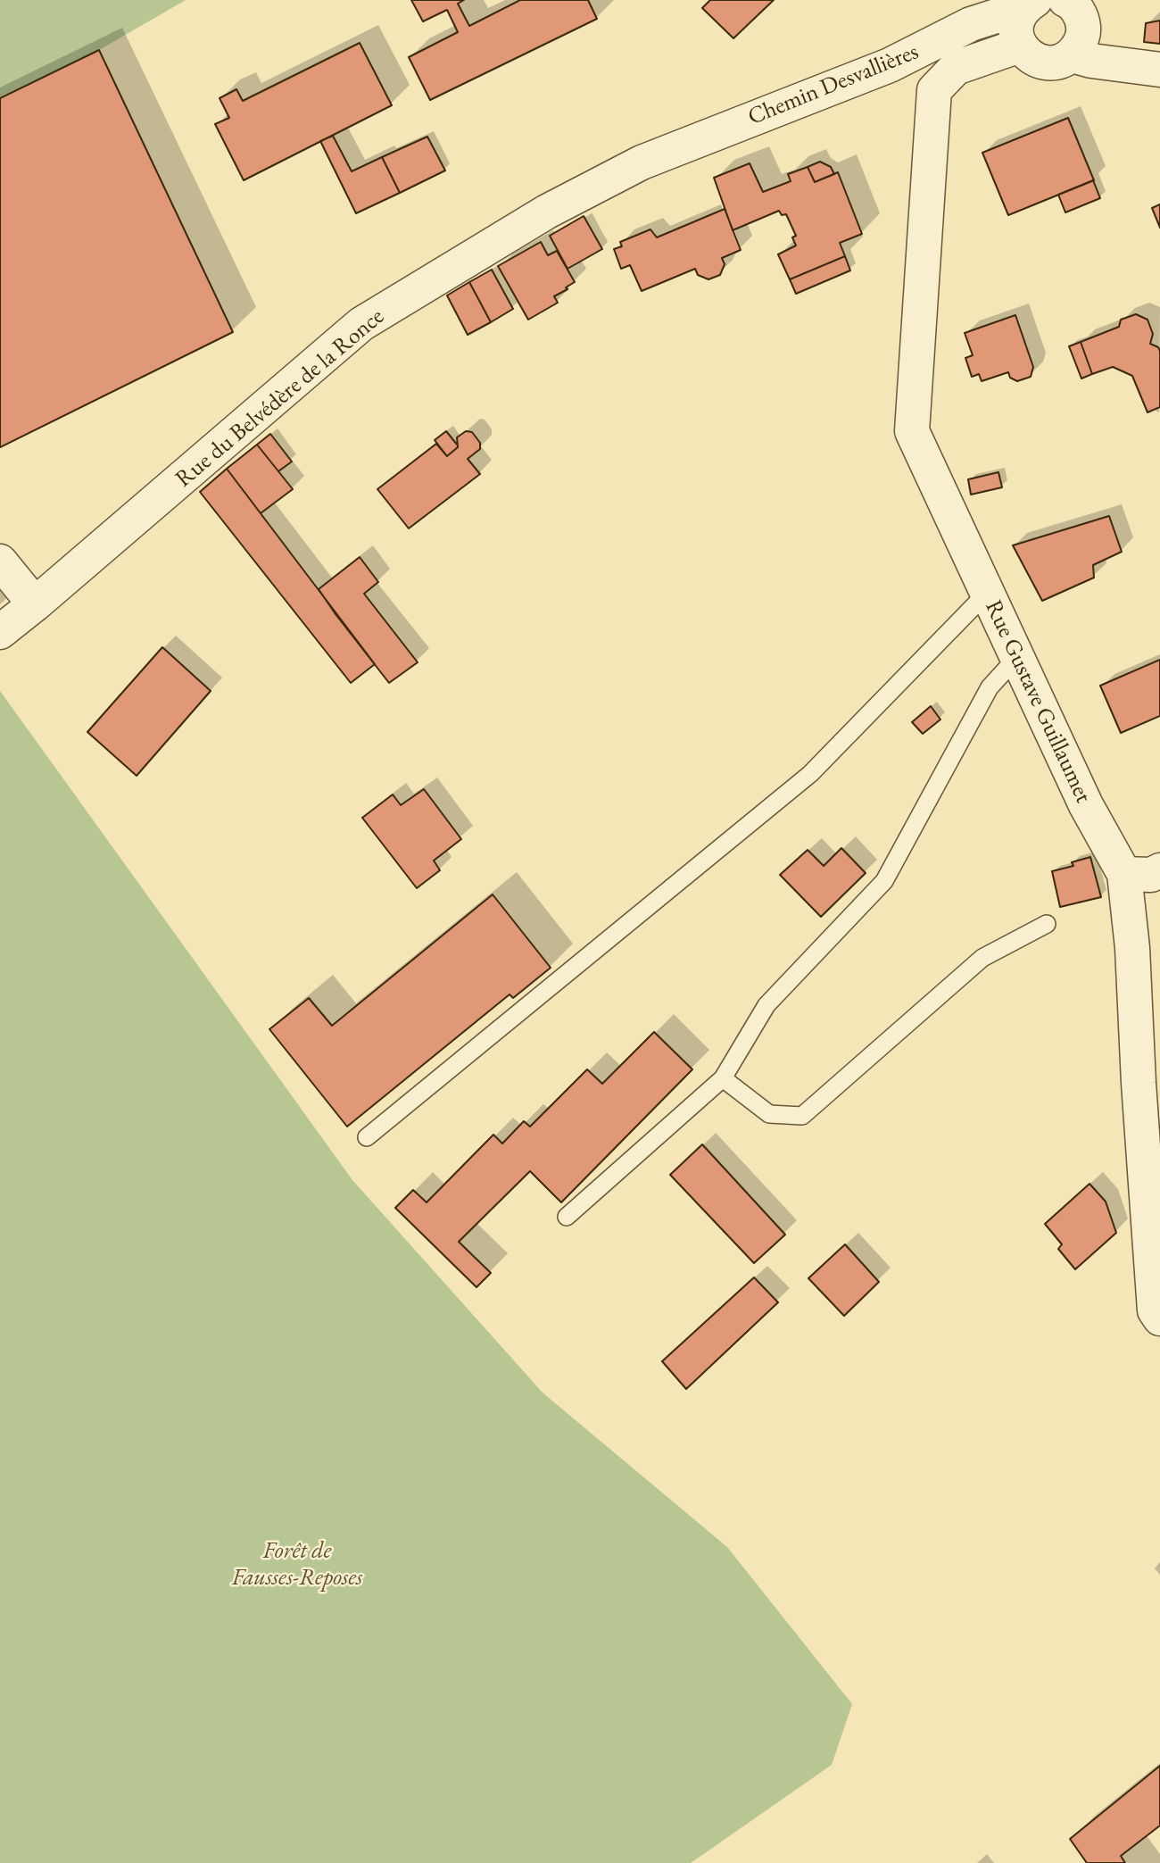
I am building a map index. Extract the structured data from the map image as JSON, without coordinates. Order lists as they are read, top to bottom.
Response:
{
  "streets": {
    "street": ["Chemin Desvallières", "Rue du Belvédère de la Ronce", "Rue Gustave Guillaumet"]
  },
  "crossings": [
    ["Chemin Desvallières", "Rue du Belvédère de la Ronce"]
  ],
  "parks": ["Forêt de Fausses-Reposes"]
}
